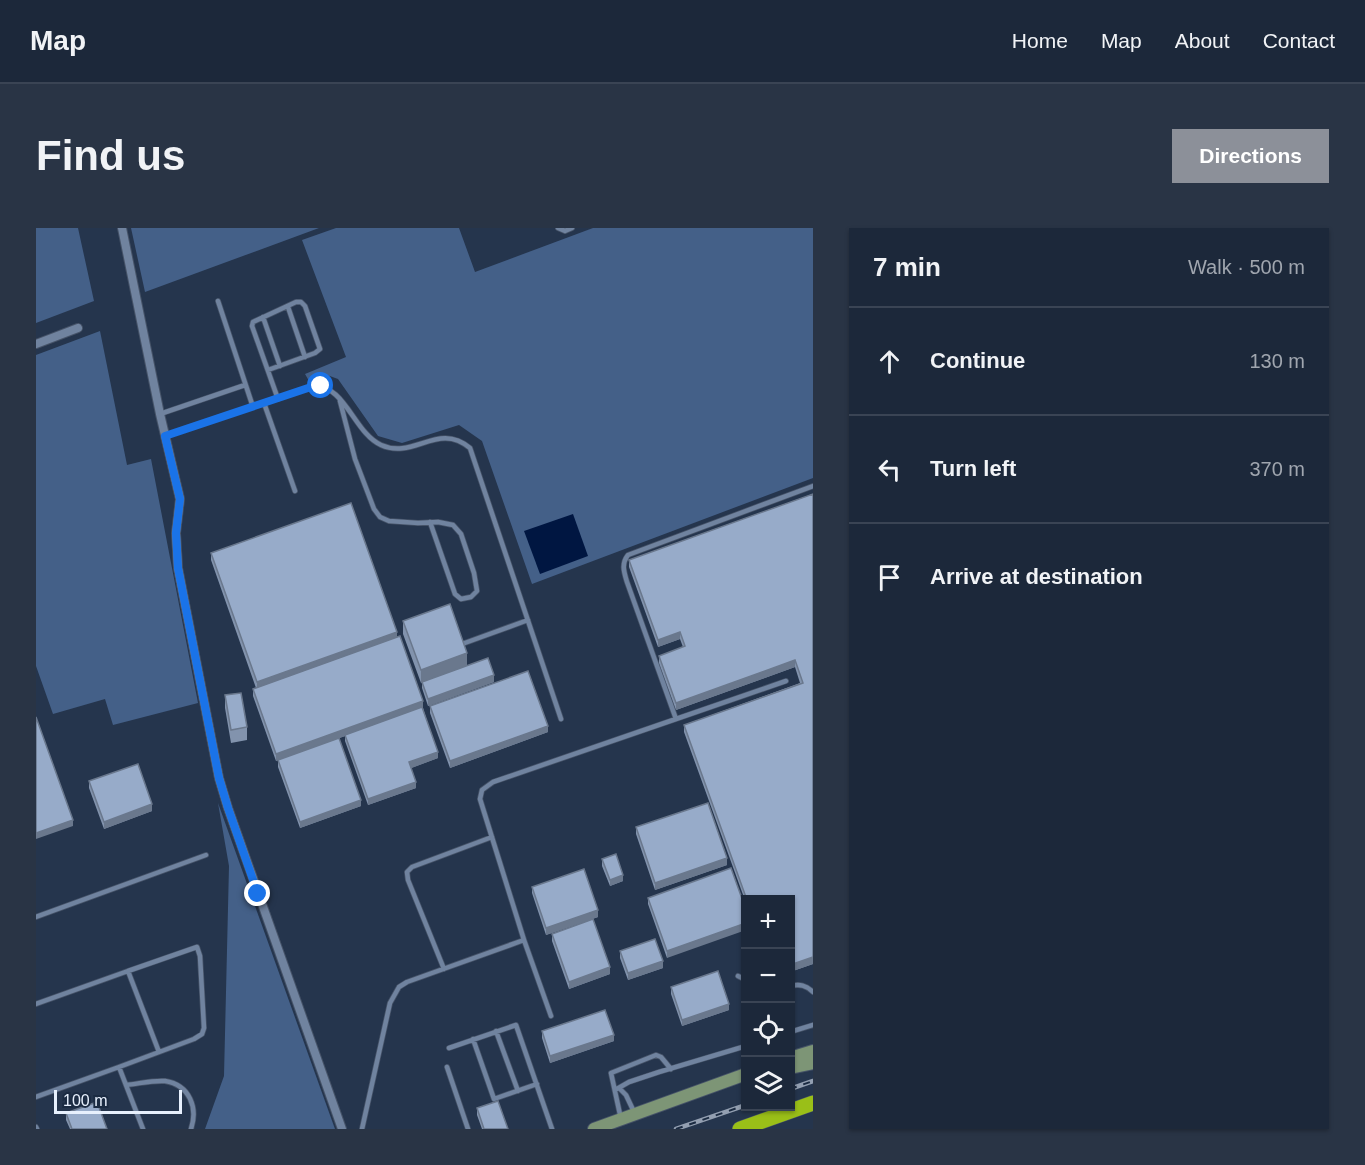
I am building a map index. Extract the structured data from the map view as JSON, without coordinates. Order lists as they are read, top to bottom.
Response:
{
  "scale_bar": "100 m",
  "page": {
    "header": "Map",
    "nav": [
      "Home",
      "Map",
      "About",
      "Contact"
    ],
    "buttons": "Directions",
    "title": "Find us",
    "heading": ["7 min", "Walk · 500 m"],
    "list": [
      ["Continue", "130 m"],
      ["Turn left", "370 m"],
      "Arrive at destination"
    ],
    "map_buttons": ["+", "−"],
    "scale": "100 m"
  }
}
